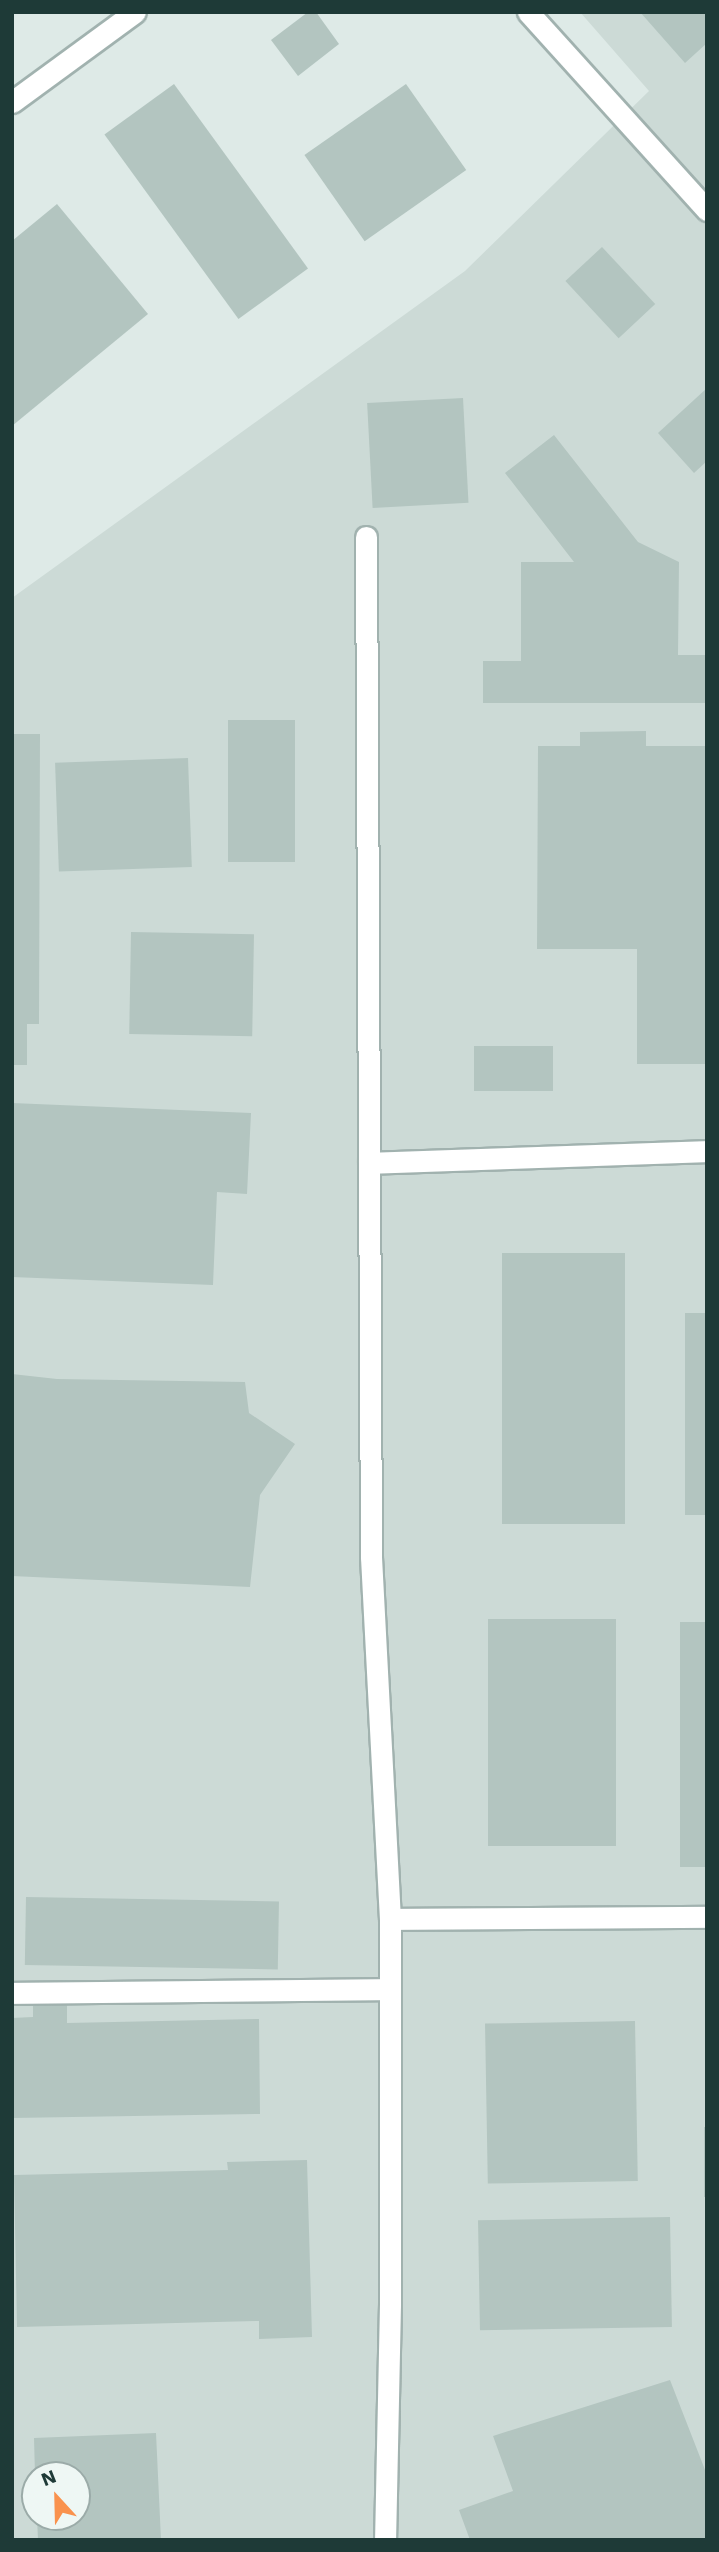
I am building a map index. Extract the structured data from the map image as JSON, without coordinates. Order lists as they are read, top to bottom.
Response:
{
  "north": "top"
}
